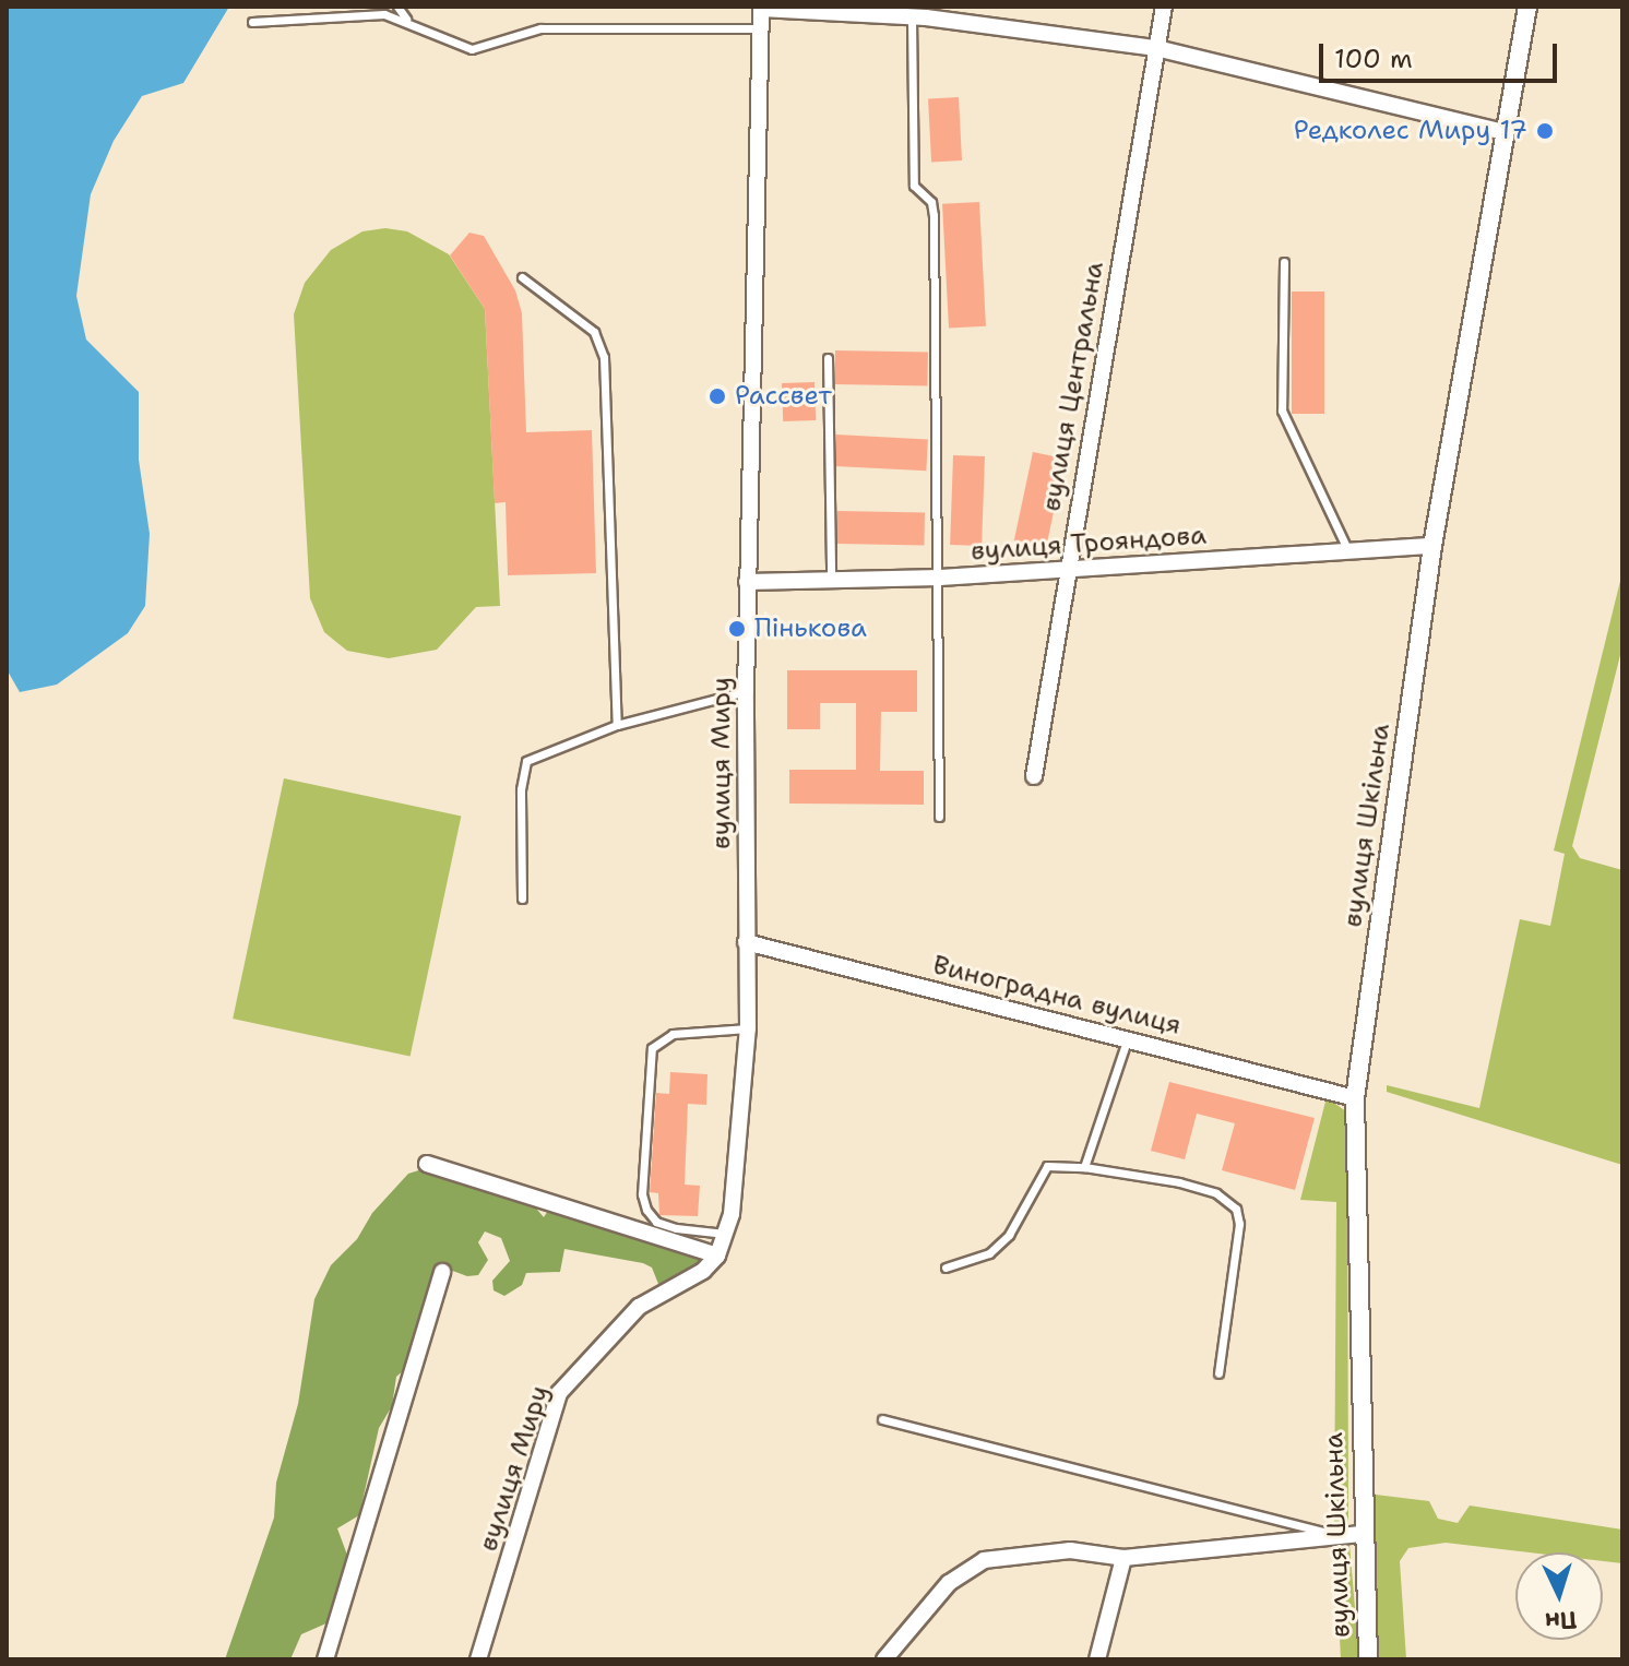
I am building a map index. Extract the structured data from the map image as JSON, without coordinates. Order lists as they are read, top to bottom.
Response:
{
  "streets": {
    "street": [
      "вулиця Центральна",
      "вулиця Трояндова",
      "вулиця Миру",
      "вулиця Шкільна",
      "Виноградна вулиця"
    ]
  },
  "crossings": [
    ["вулиця Центральна", "вулиця Трояндова"],
    ["вулиця Трояндова", "вулиця Миру"],
    ["вулиця Трояндова", "вулиця Шкільна"],
    ["вулиця Миру", "Виноградна вулиця"],
    ["вулиця Шкільна", "Виноградна вулиця"]
  ],
  "places": ["Редколес Миру 17", "Рассвет", "Пінькова"],
  "scale_bar": "100 m",
  "north": "bottom"
}
